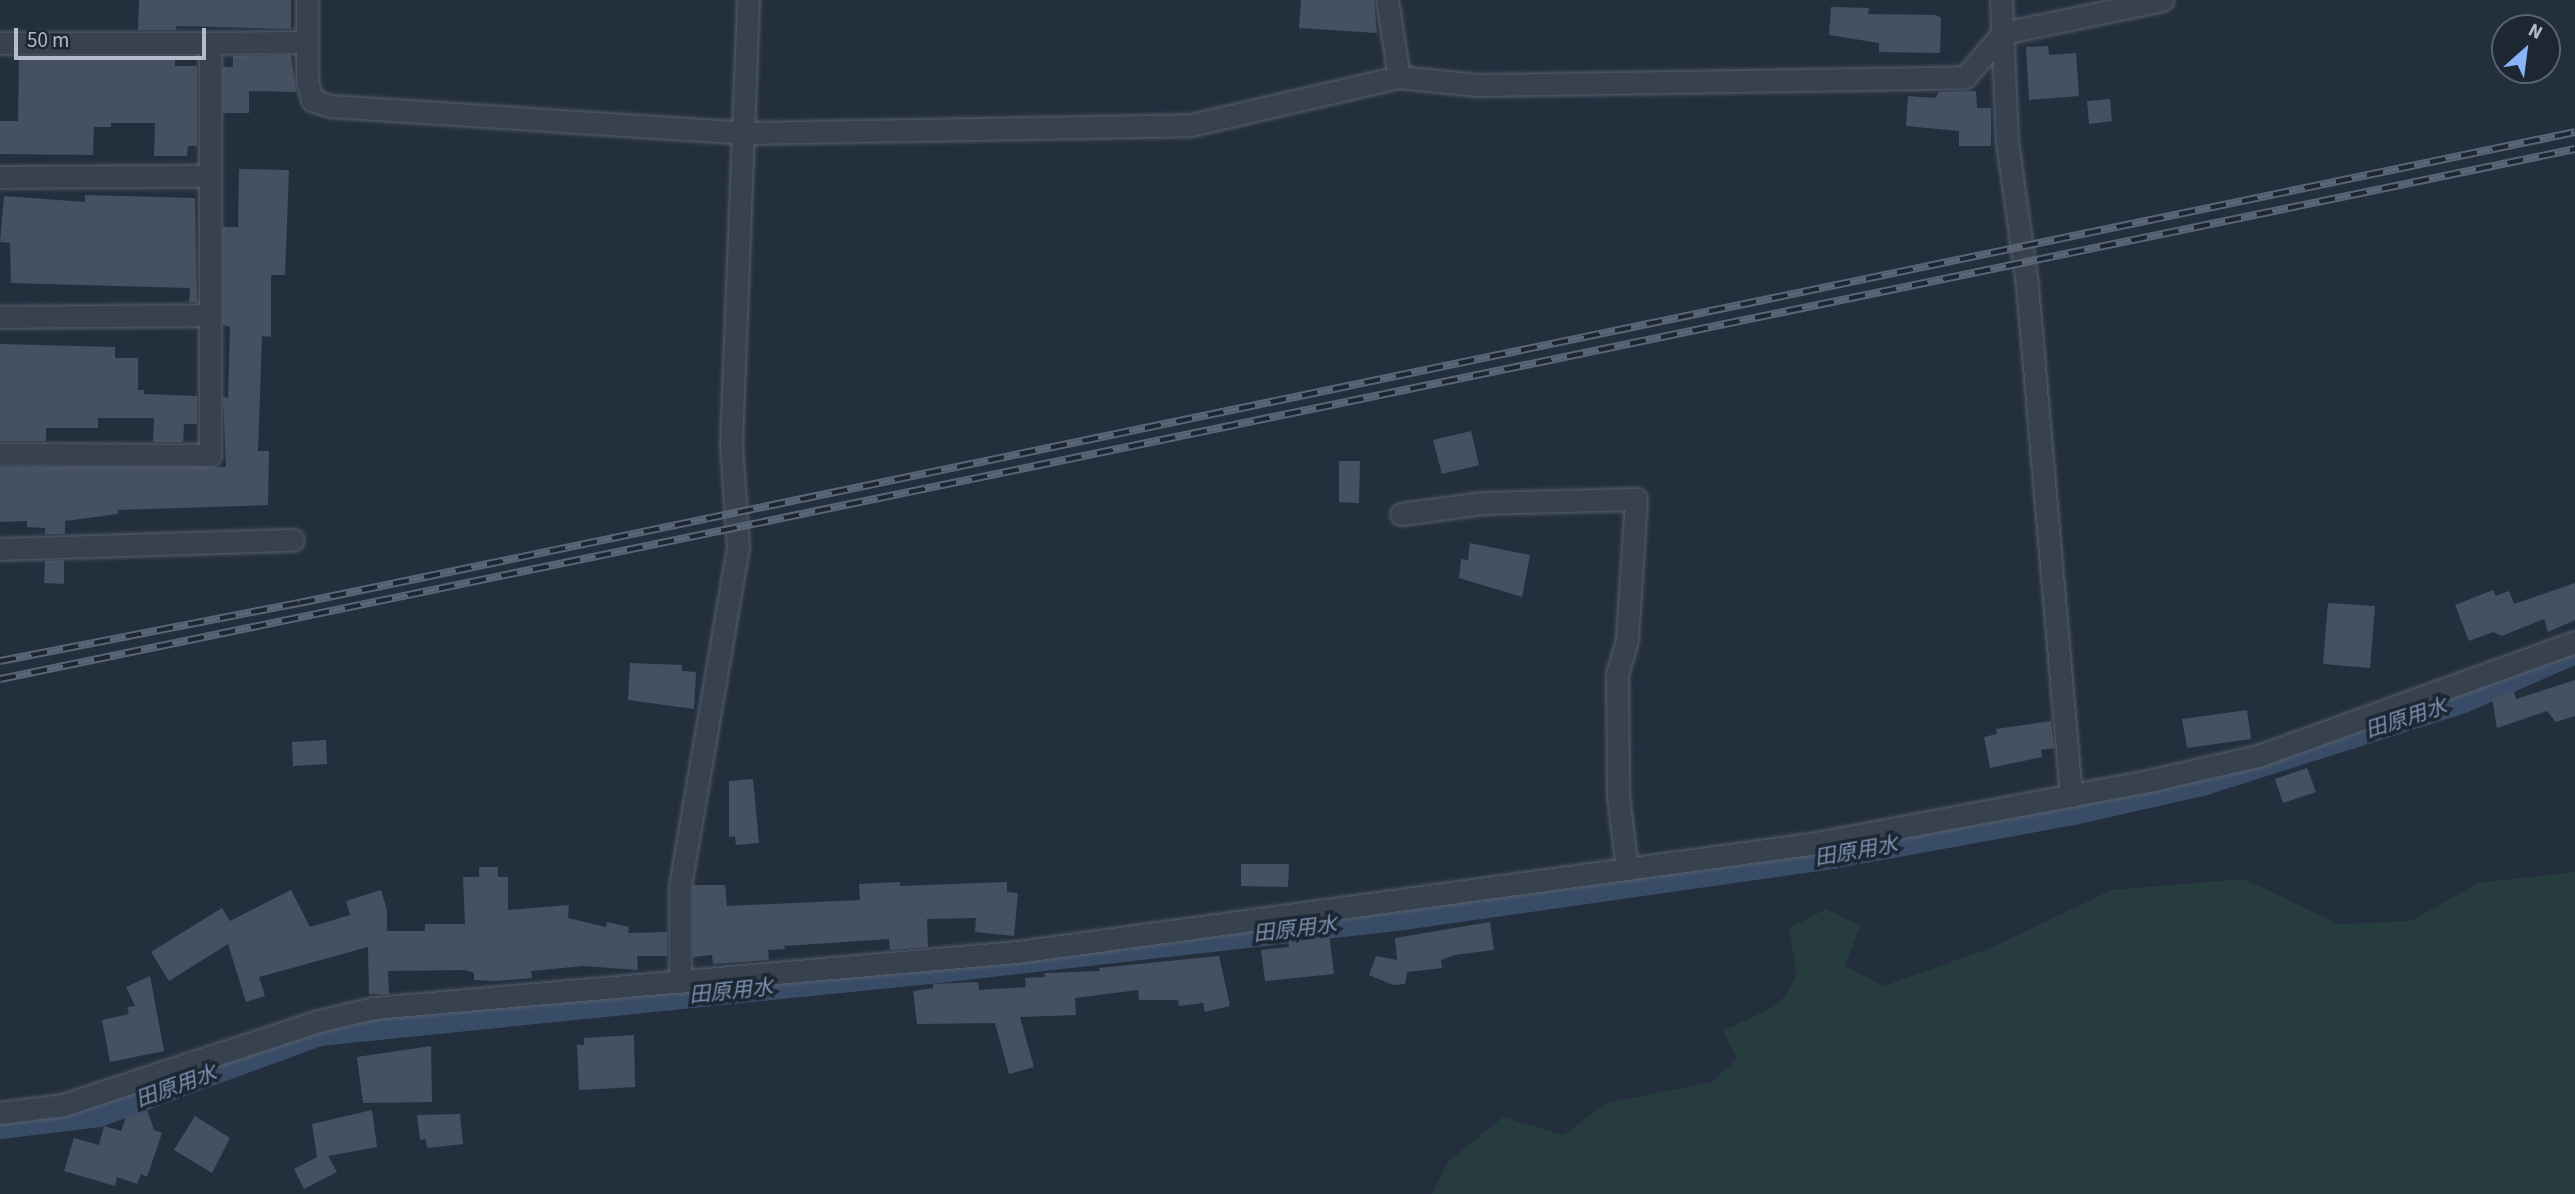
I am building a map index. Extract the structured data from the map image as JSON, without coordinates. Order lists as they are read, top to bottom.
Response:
{
  "water": ["田原用水"],
  "scale_bar": "50 m",
  "north": "top right"
}
